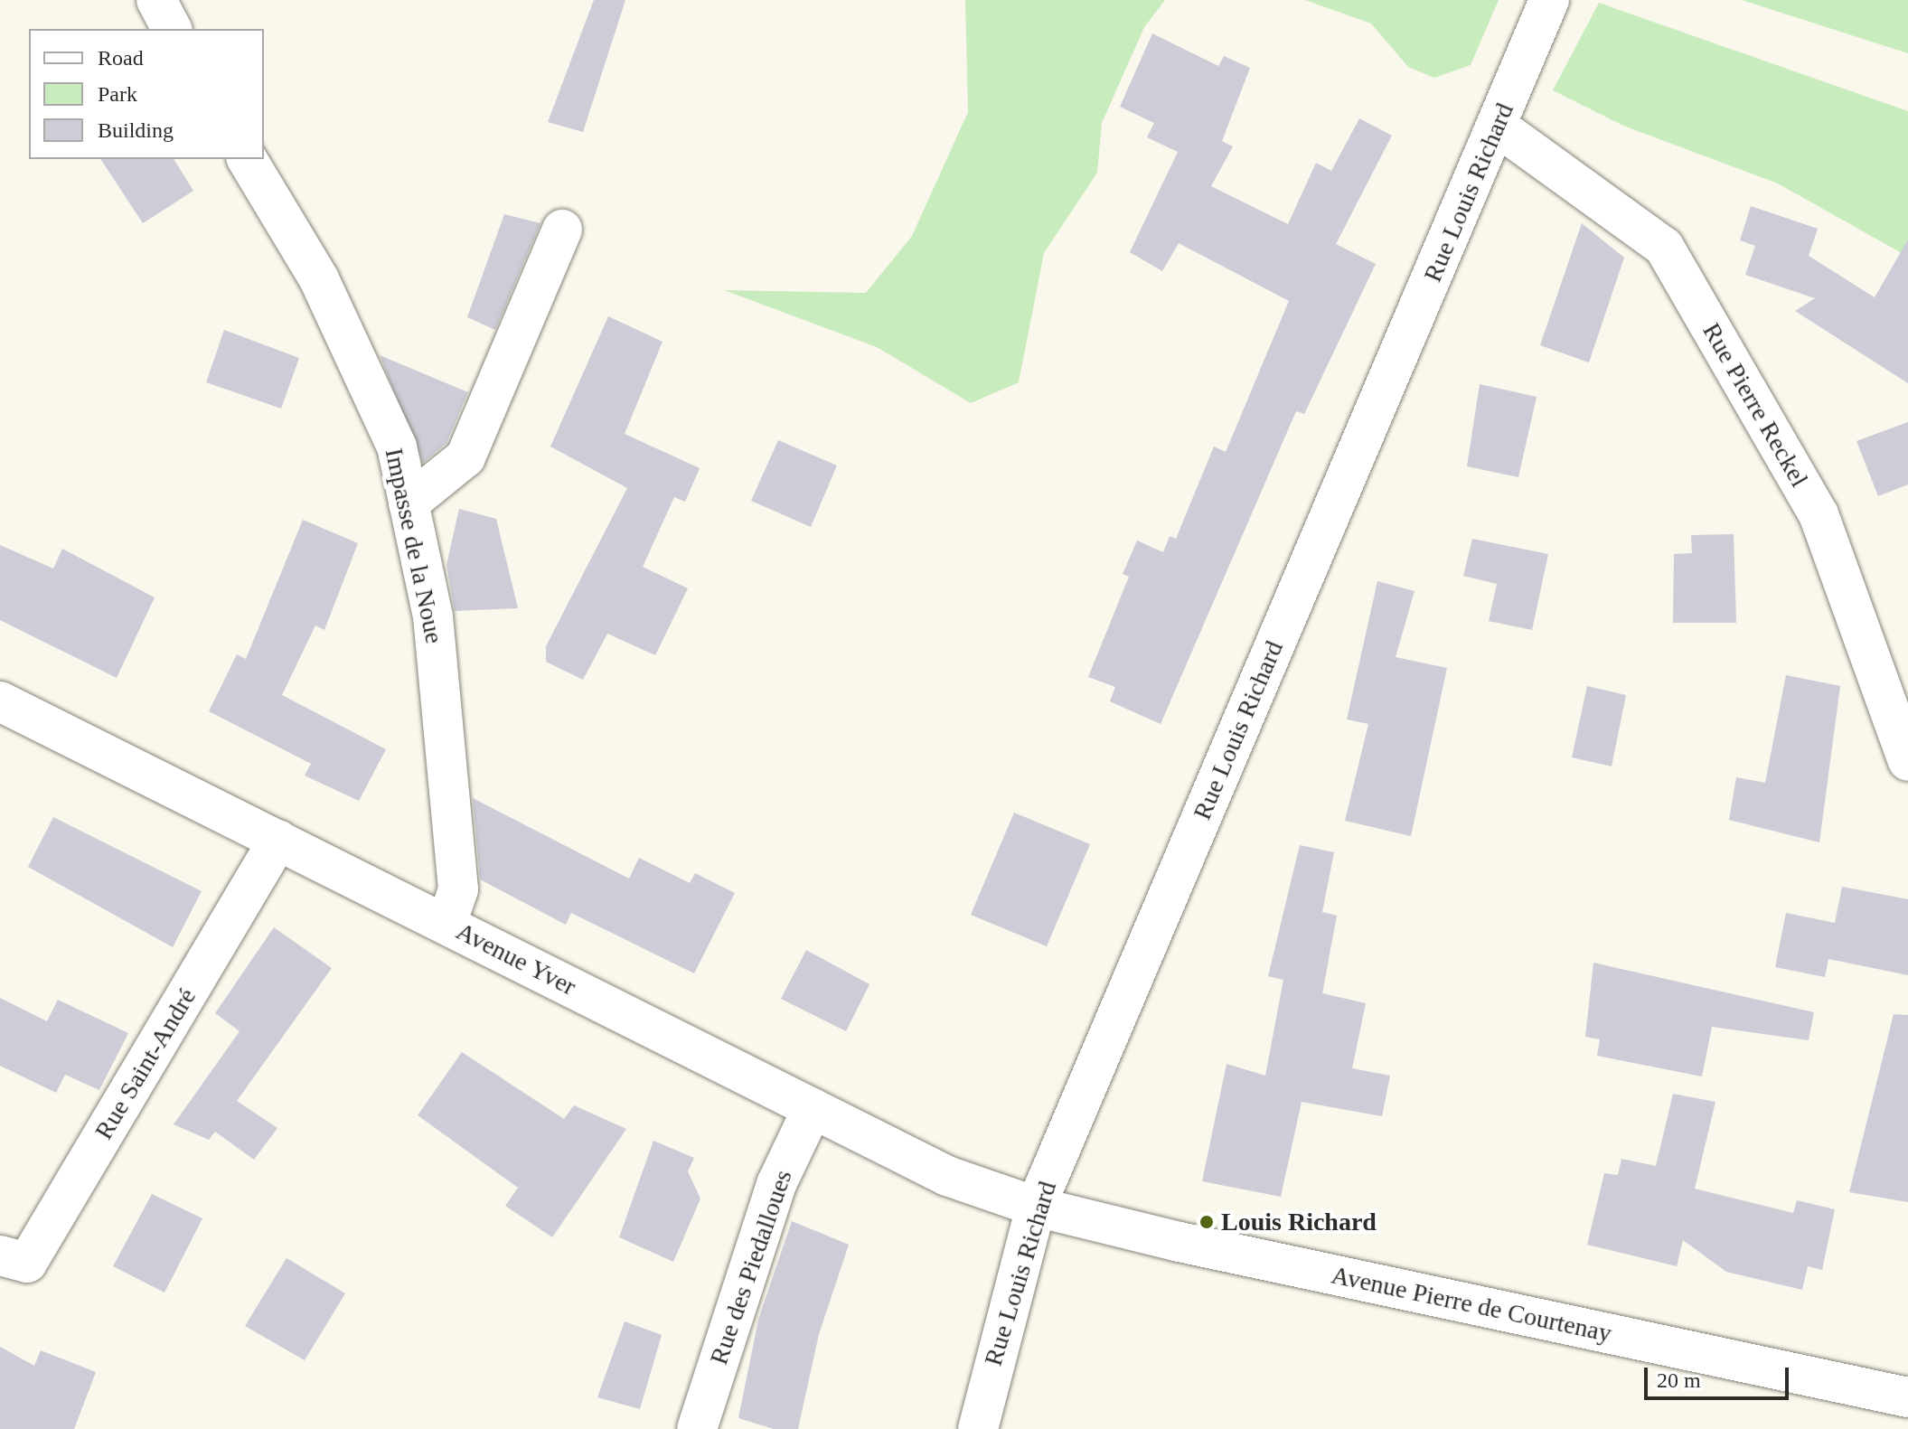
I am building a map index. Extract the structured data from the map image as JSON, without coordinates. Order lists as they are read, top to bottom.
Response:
{
  "streets": {
    "main road": [
      "Rue Louis Richard",
      "Rue Pierre Reckel",
      "Impasse de la Noue",
      "Avenue Yver",
      "Rue Saint-André",
      "Rue des Piedalloues",
      "Avenue Pierre de Courtenay"
    ]
  },
  "crossings": [
    ["Rue Louis Richard", "Rue Pierre Reckel"],
    ["Rue Louis Richard", "Avenue Yver"],
    ["Rue Louis Richard", "Avenue Pierre de Courtenay"],
    ["Impasse de la Noue", "Avenue Yver"],
    ["Avenue Yver", "Rue Saint-André"],
    ["Avenue Yver", "Rue des Piedalloues"],
    ["Avenue Yver", "Avenue Pierre de Courtenay"]
  ],
  "places": ["Louis Richard"],
  "legend": ["Road", "Park", "Building"],
  "scale_bar": "20 m"
}
